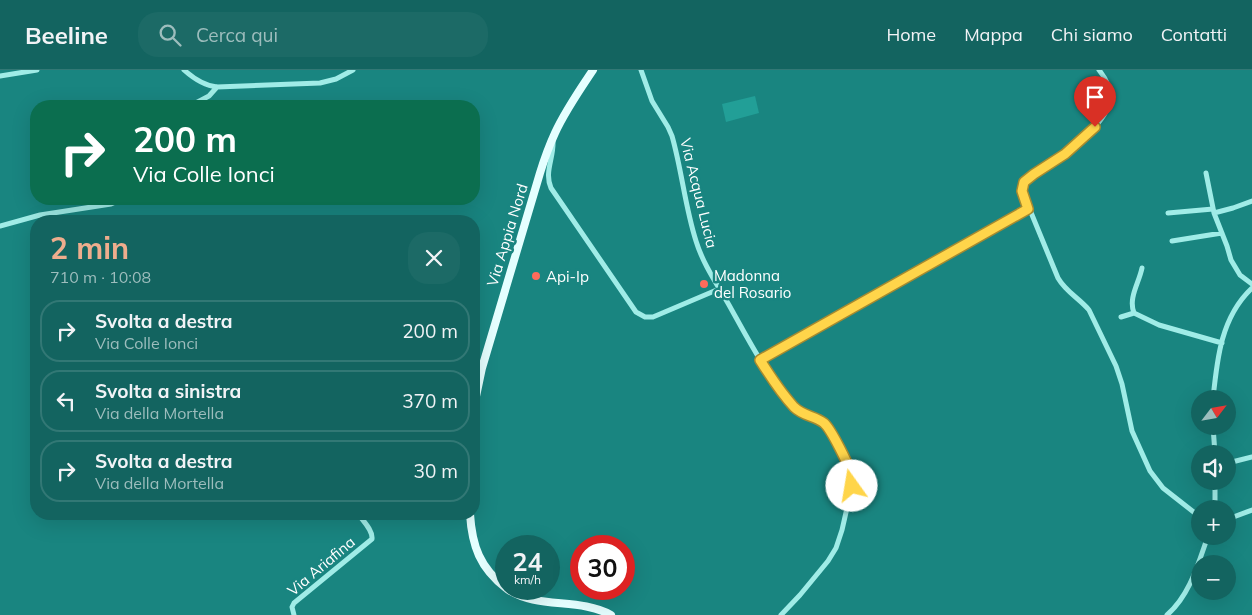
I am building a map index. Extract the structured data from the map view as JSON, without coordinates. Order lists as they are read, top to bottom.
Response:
{
  "streets": {
    "main road": ["Via Appia Nord"],
    "street": ["Via Acqua Lucia", "Via Ariafina"]
  },
  "places": ["Api-Ip", "Madonna del Rosario"],
  "north": "top right",
  "page": {
    "header": "Beeline",
    "search": "Cerca qui",
    "nav": [
      "Home",
      "Mappa",
      "Chi siamo",
      "Contatti"
    ],
    "turn": ["200 m", "Via Colle Ionci"],
    "heading": ["2 min", "710 m · 10:08"],
    "list": [
      {
        "name": "Svolta a destra",
        "note": "Via Colle Ionci",
        "value": "200 m"
      },
      {
        "name": "Svolta a sinistra",
        "note": "Via della Mortella",
        "value": "370 m"
      },
      {
        "name": "Svolta a destra",
        "note": "Via della Mortella",
        "value": "30 m"
      }
    ],
    "map_buttons": ["+", "−"],
    "speed": "24 km/h",
    "limit": "30"
  }
}
